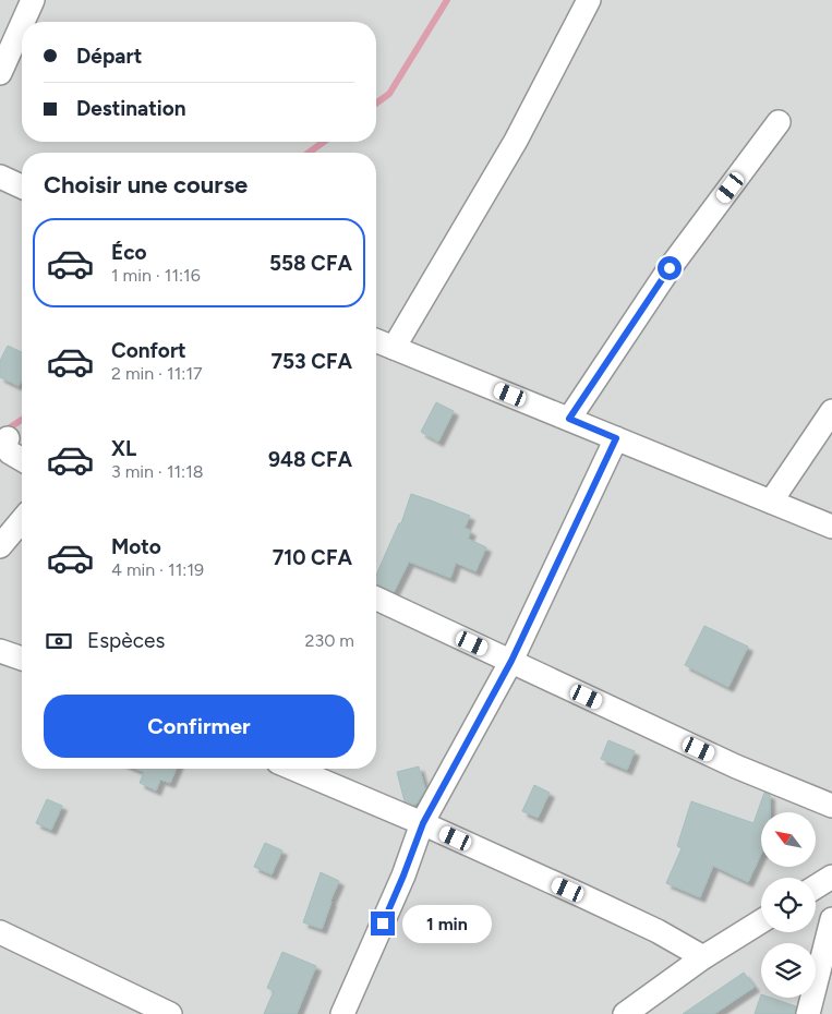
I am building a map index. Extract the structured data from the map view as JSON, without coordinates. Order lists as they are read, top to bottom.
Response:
{
  "north": "top left",
  "page": {
    "banner": ["Départ", "Destination"],
    "heading": "Choisir une course",
    "list": [
      {
        "name": "Éco",
        "note": "1 min · 11:16",
        "value": "558 CFA"
      },
      {
        "name": "Confort",
        "note": "2 min · 11:17",
        "value": "753 CFA"
      },
      {
        "name": "XL",
        "note": "3 min · 11:18",
        "value": "948 CFA"
      },
      {
        "name": "Moto",
        "note": "4 min · 11:19",
        "value": "710 CFA"
      }
    ],
    "pay": ["Espèces", "230 m"],
    "buttons": "Confirmer",
    "bubble": "1 min"
  }
}
